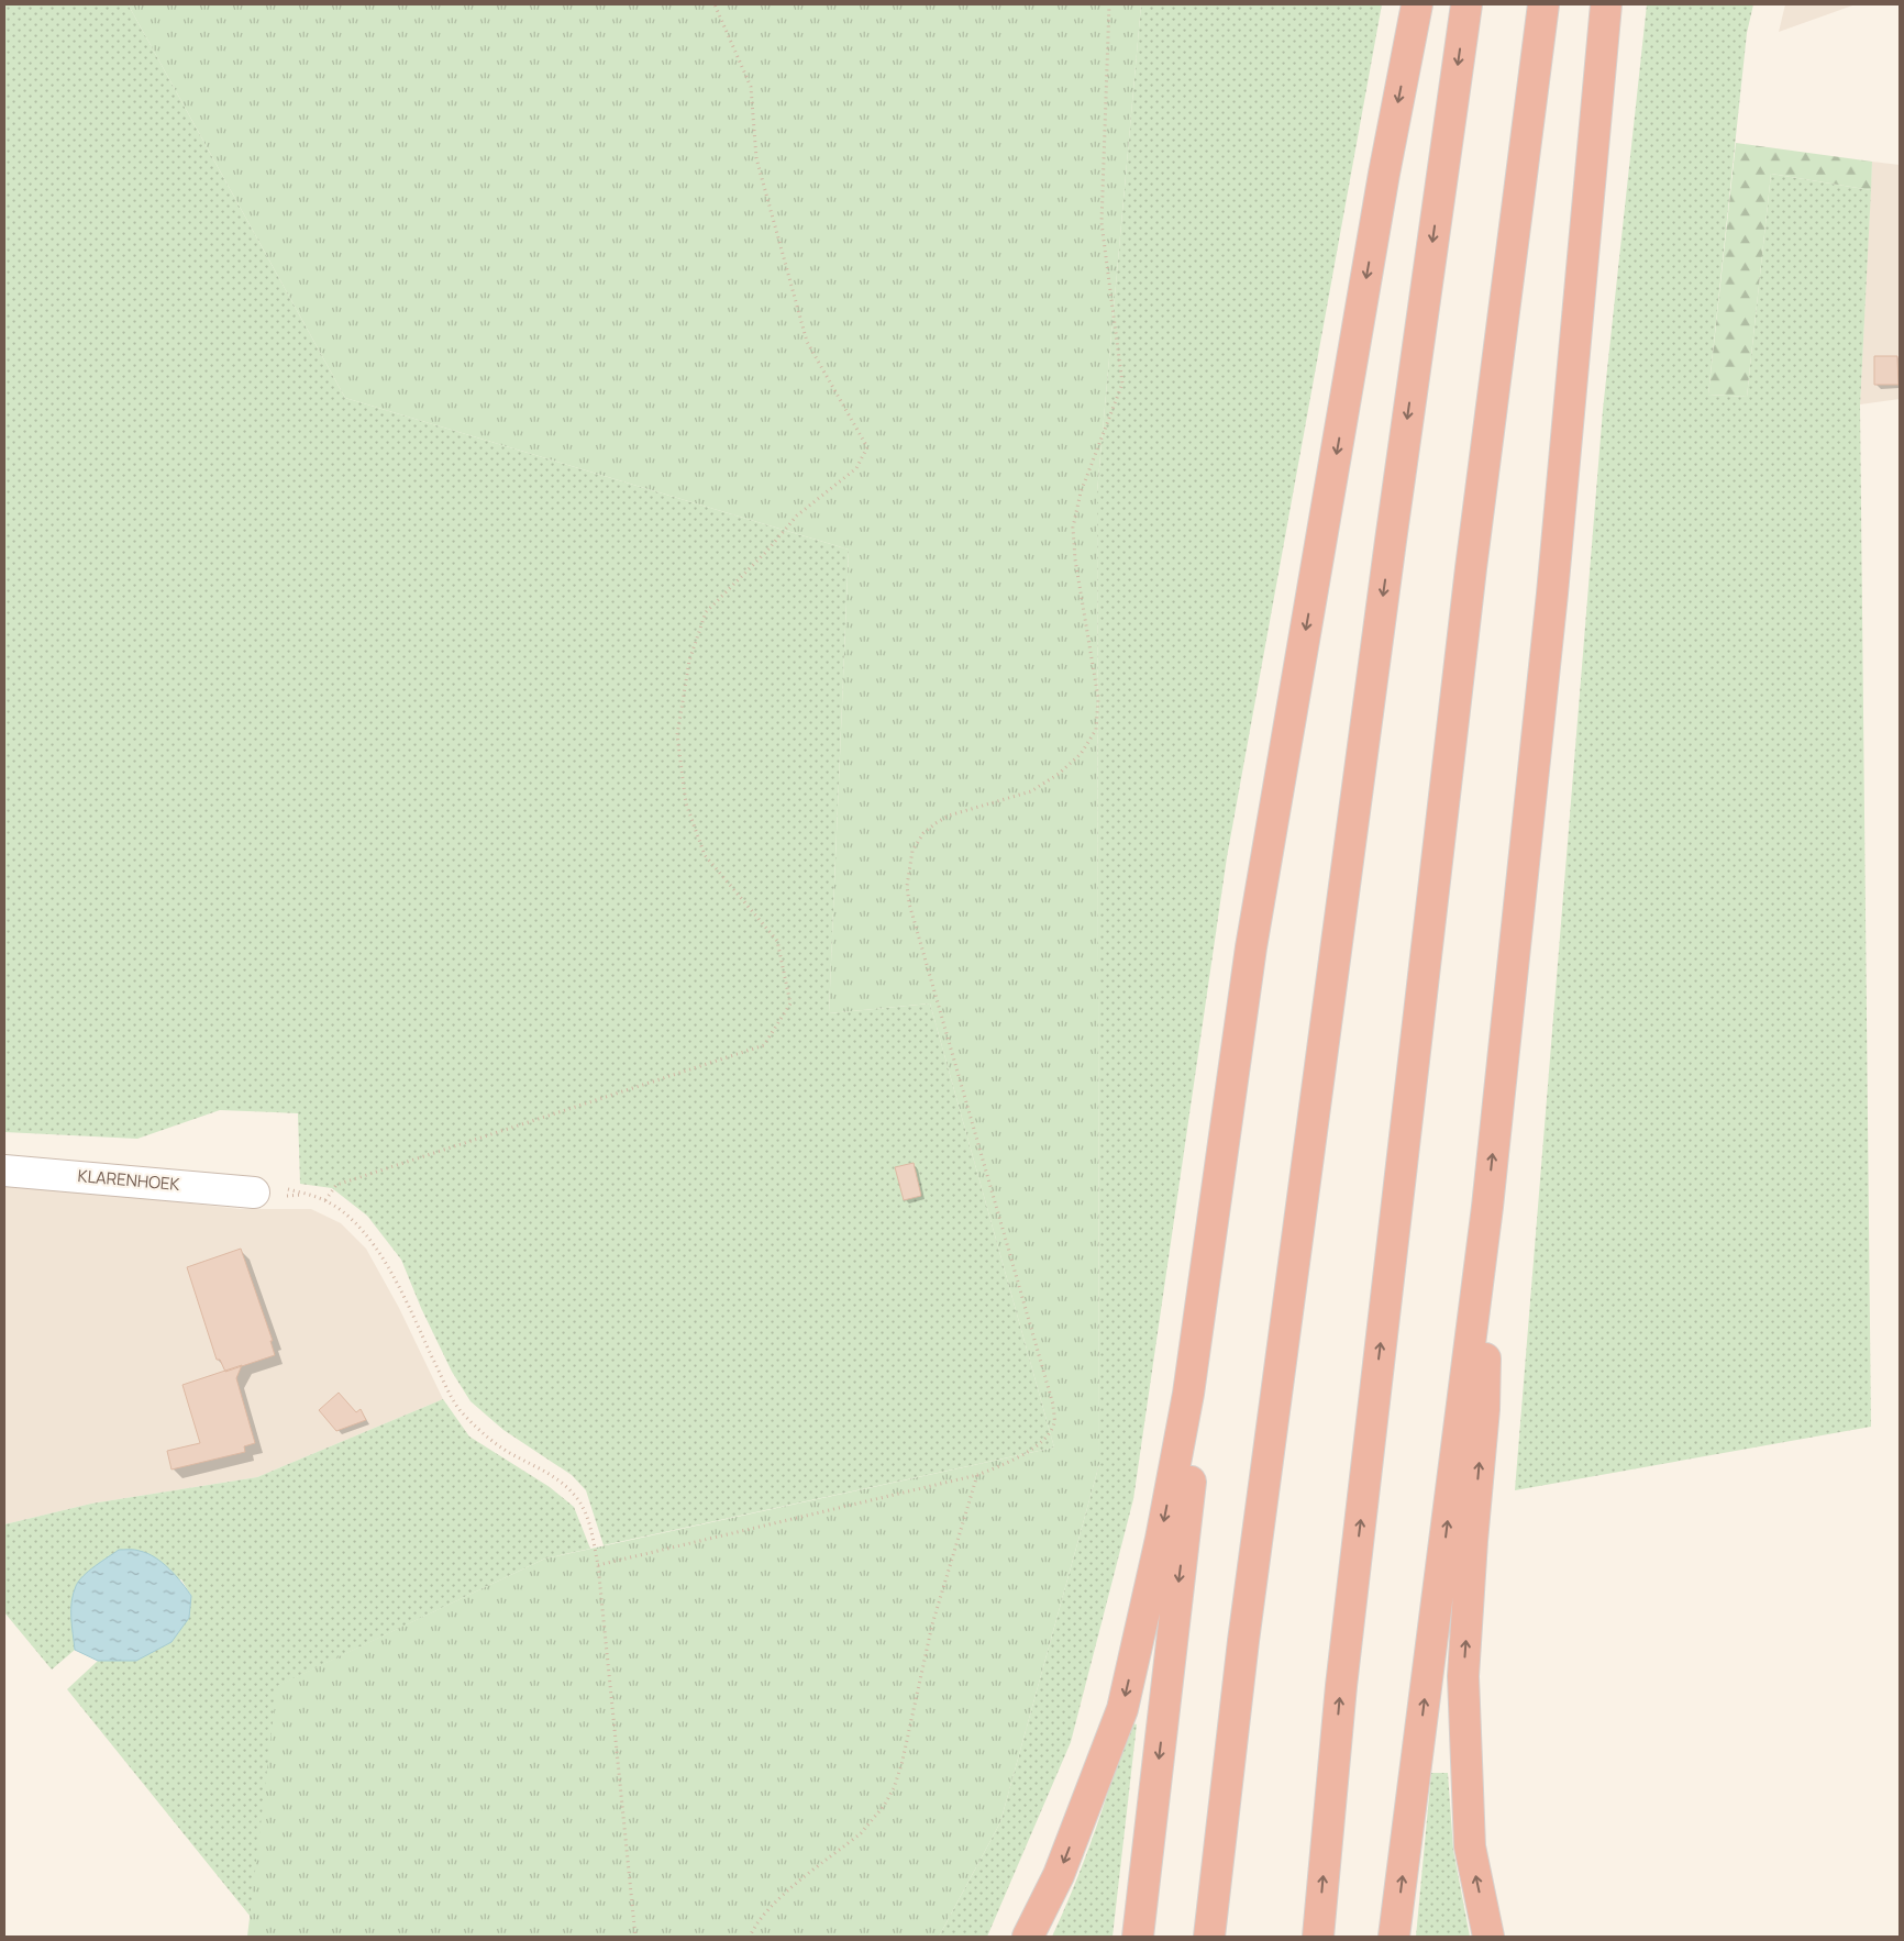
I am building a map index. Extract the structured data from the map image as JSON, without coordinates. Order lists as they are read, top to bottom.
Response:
{
  "streets": {
    "street": ["KLARENHOEK"]
  }
}
